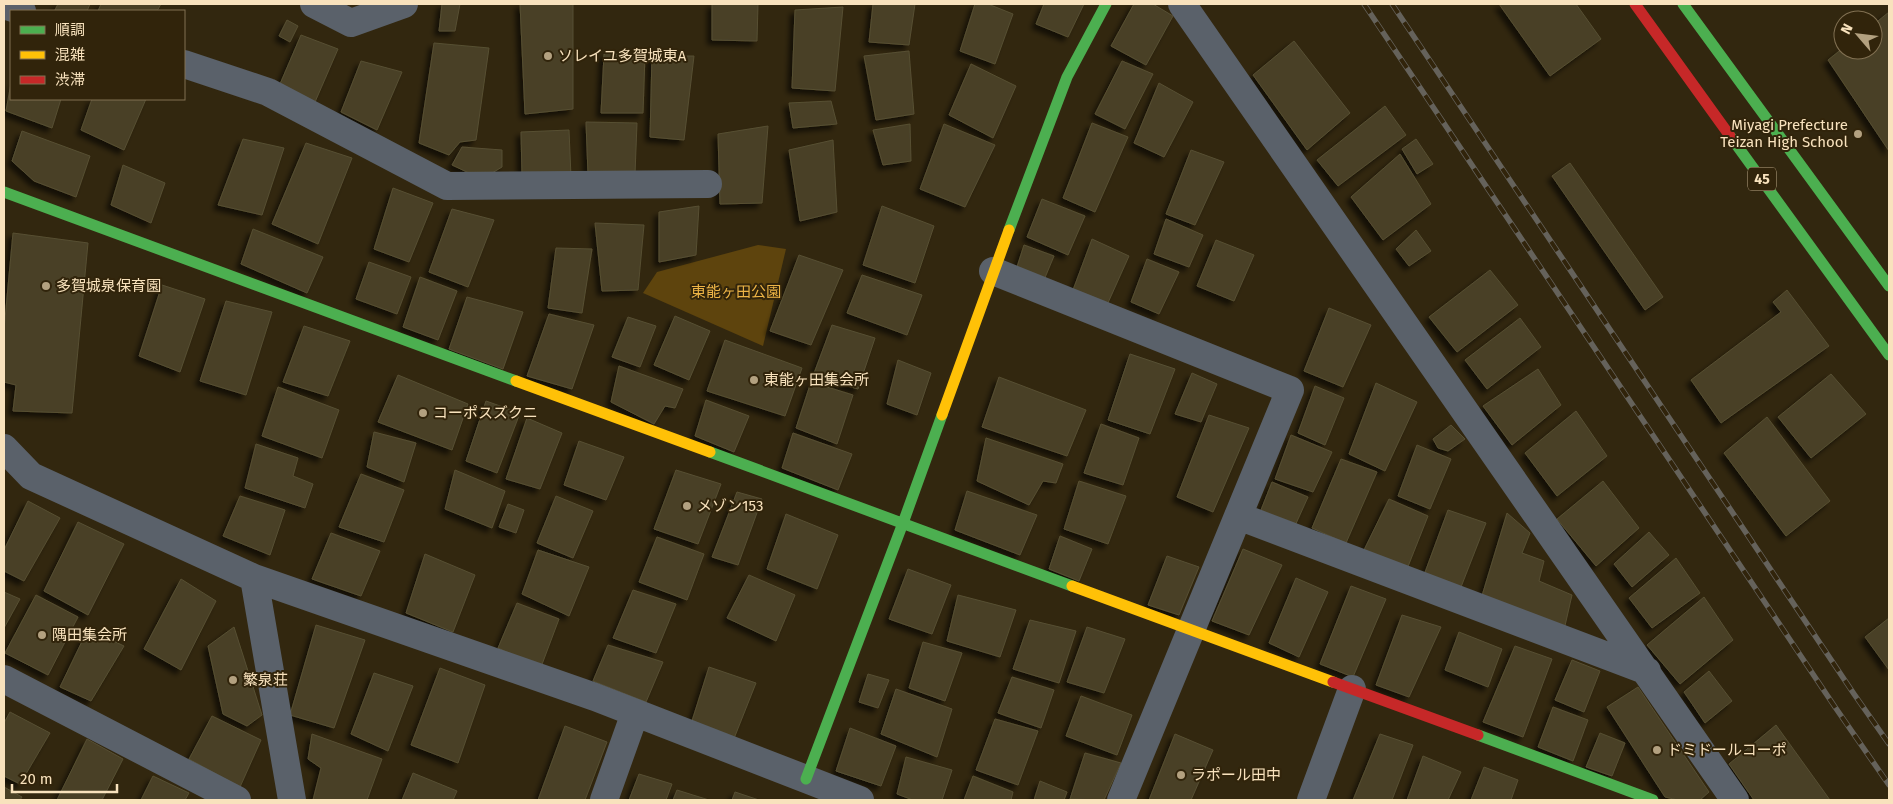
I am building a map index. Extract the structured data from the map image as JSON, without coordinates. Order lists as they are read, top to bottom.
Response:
{
  "streets": {
    "main road": ["45"]
  },
  "parks": ["東能ヶ田公園"],
  "places": [
    "ソレイユ多賀城東A",
    "Miyagi Prefecture Teizan High School",
    "多賀城泉保育園",
    "東能ヶ田集会所",
    "コーポスズクニ",
    "メゾン153",
    "隅田集会所",
    "繁泉荘",
    "ドミドールコーポ",
    "ラポール田中"
  ],
  "legend": ["順調", "混雑", "渋滞"],
  "scale_bar": "20 m",
  "north": "top left"
}
